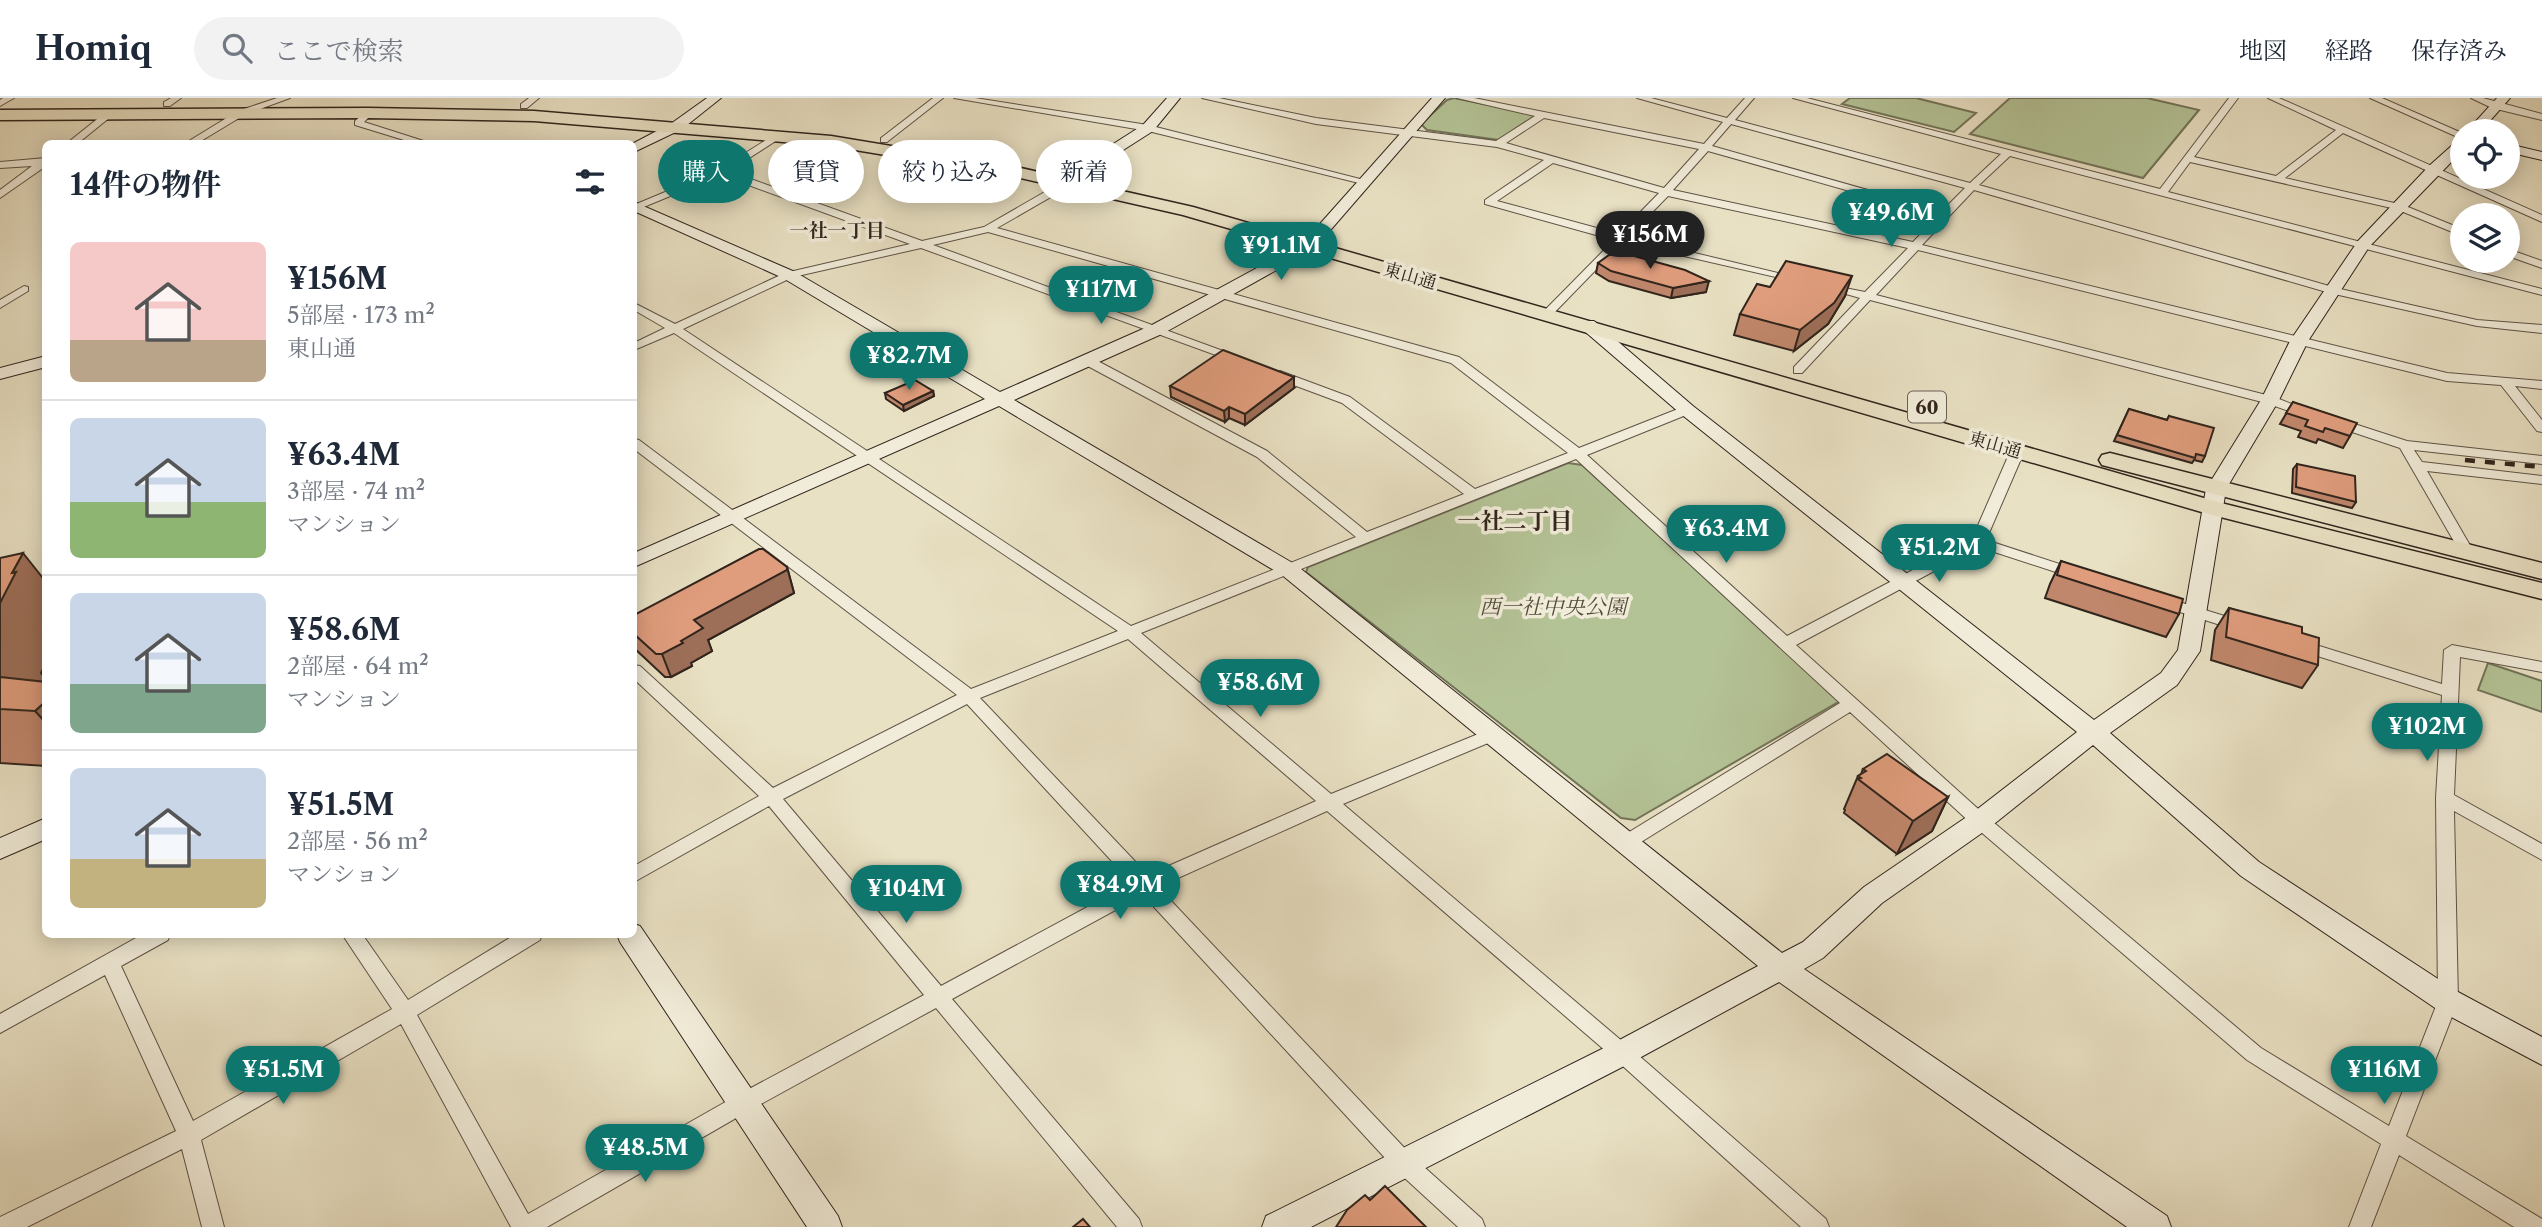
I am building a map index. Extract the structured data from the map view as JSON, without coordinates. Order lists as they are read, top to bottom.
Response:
{
  "streets": {
    "main road": ["東山通", "60"]
  },
  "districts": ["一社一丁目", "一社二丁目"],
  "parks": ["西一社中央公園"],
  "page": {
    "header": "Homiq",
    "search": "ここで検索",
    "nav": ["地図", "経路", "保存済み"],
    "chip": [
      "購入",
      "賃貸",
      "絞り込み",
      "新着"
    ],
    "heading": "14件の物件",
    "price": [
      "¥49.6M",
      "¥156M",
      "¥91.1M",
      "¥117M",
      "¥82.7M",
      "¥63.4M",
      "¥51.2M",
      "¥58.6M",
      "¥102M",
      "¥84.9M",
      "¥104M",
      "¥51.5M",
      "¥116M",
      "¥48.5M"
    ],
    "list": [
      {
        "name": "¥156M",
        "note": "5部屋 · 173 m² · 東山通"
      },
      {
        "name": "¥63.4M",
        "note": "3部屋 · 74 m² · マンション"
      },
      {
        "name": "¥58.6M",
        "note": "2部屋 · 64 m² · マンション"
      },
      {
        "name": "¥51.5M",
        "note": "2部屋 · 56 m² · マンション"
      }
    ]
  }
}
